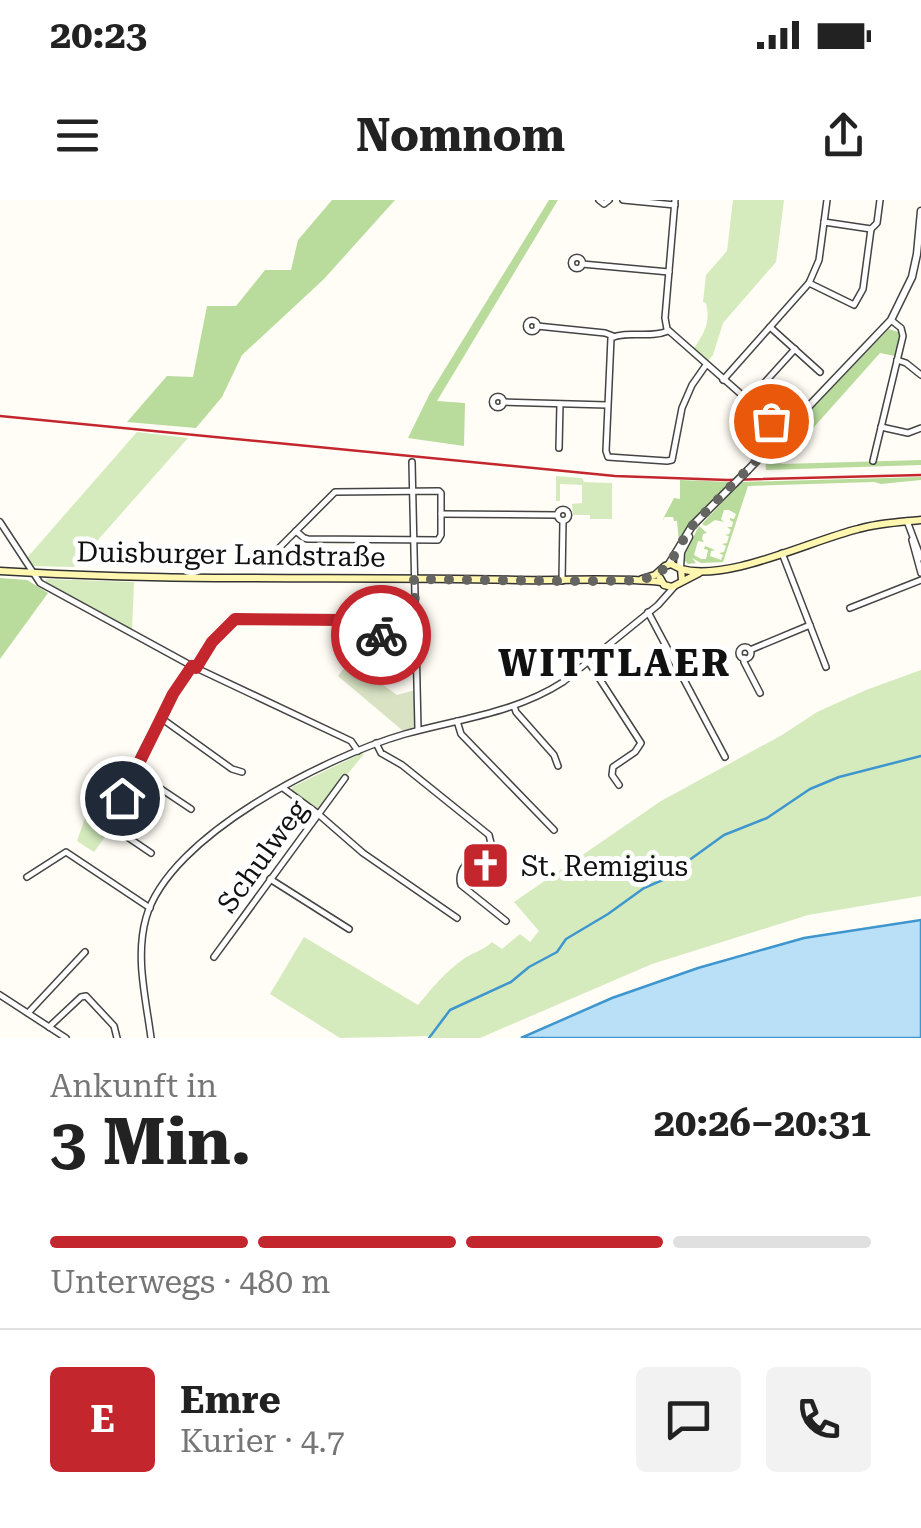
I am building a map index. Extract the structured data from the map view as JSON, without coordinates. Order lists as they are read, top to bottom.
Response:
{
  "streets": {
    "main road": ["Duisburger Landstraße"],
    "street": ["Schulweg"]
  },
  "districts": ["WITTLAER"],
  "places": {
    "church": ["St. Remigius"]
  },
  "page": {
    "status": "20:23",
    "header": "Nomnom",
    "heading": ["3 Min.", "Ankunft in", "20:26–20:31"],
    "panel": ["Emre", "Kurier · 4.7"],
    "bar": "Unterwegs · 480 m",
    "round": "E"
  }
}
